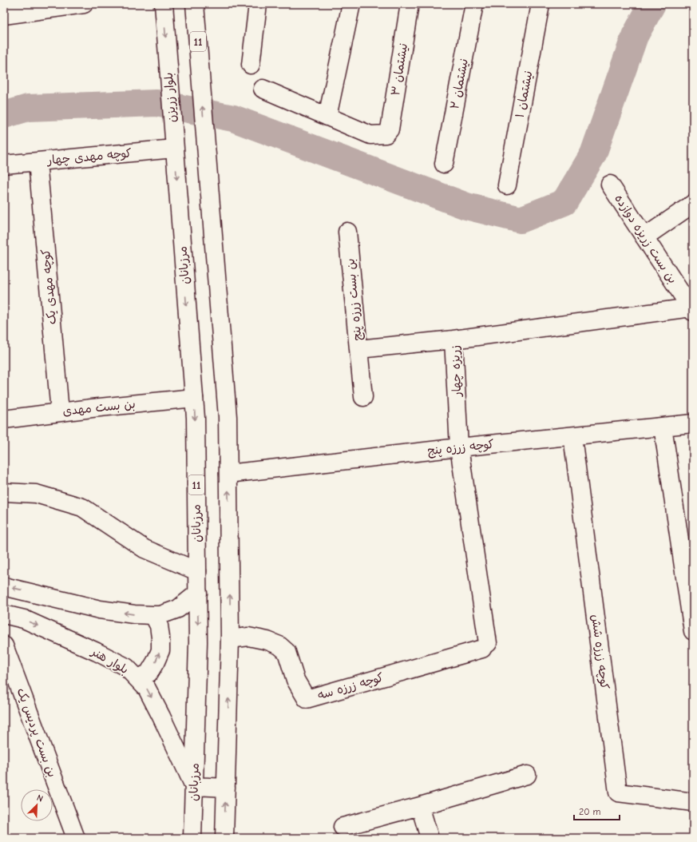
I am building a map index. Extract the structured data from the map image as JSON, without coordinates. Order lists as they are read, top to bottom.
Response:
{
  "streets": {
    "street": [
      "11",
      "نيشتمان ۳",
      "نيشتمان ۲",
      "نيشتمان ۱",
      "بلوار زریزن",
      "کوچه مهدی چهار",
      "بن بست زریزه دوازده",
      "مرزبانان",
      "کوچه مهدی یک",
      "بن بست زرزه پنج",
      "زریزه چهار",
      "بن بست مهدی",
      "کوچه زرزه پنج",
      "کوچه زرزه شش",
      "بلوار هنر",
      "کوچه زرزه سه",
      "بن بست پردیس یک"
    ]
  },
  "crossings": [
    ["11", "کوچه زرزه پنج"],
    ["11", "کوچه زرزه سه"],
    ["بلوار زریزن", "کوچه مهدی چهار"],
    ["بلوار زریزن", "مرزبانان"],
    ["کوچه مهدی چهار", "مرزبانان"],
    ["کوچه مهدی چهار", "کوچه مهدی یک"],
    ["بن بست زریزه دوازده", "زریزه چهار"],
    ["مرزبانان", "بن بست مهدی"],
    ["مرزبانان", "بلوار هنر"],
    ["کوچه مهدی یک", "بن بست مهدی"],
    ["بن بست زرزه پنج", "زریزه چهار"],
    ["زریزه چهار", "کوچه زرزه پنج"],
    ["زریزه چهار", "کوچه زرزه سه"],
    ["کوچه زرزه پنج", "کوچه زرزه شش"]
  ],
  "scale_bar": "20 m",
  "north": "top right"
}
